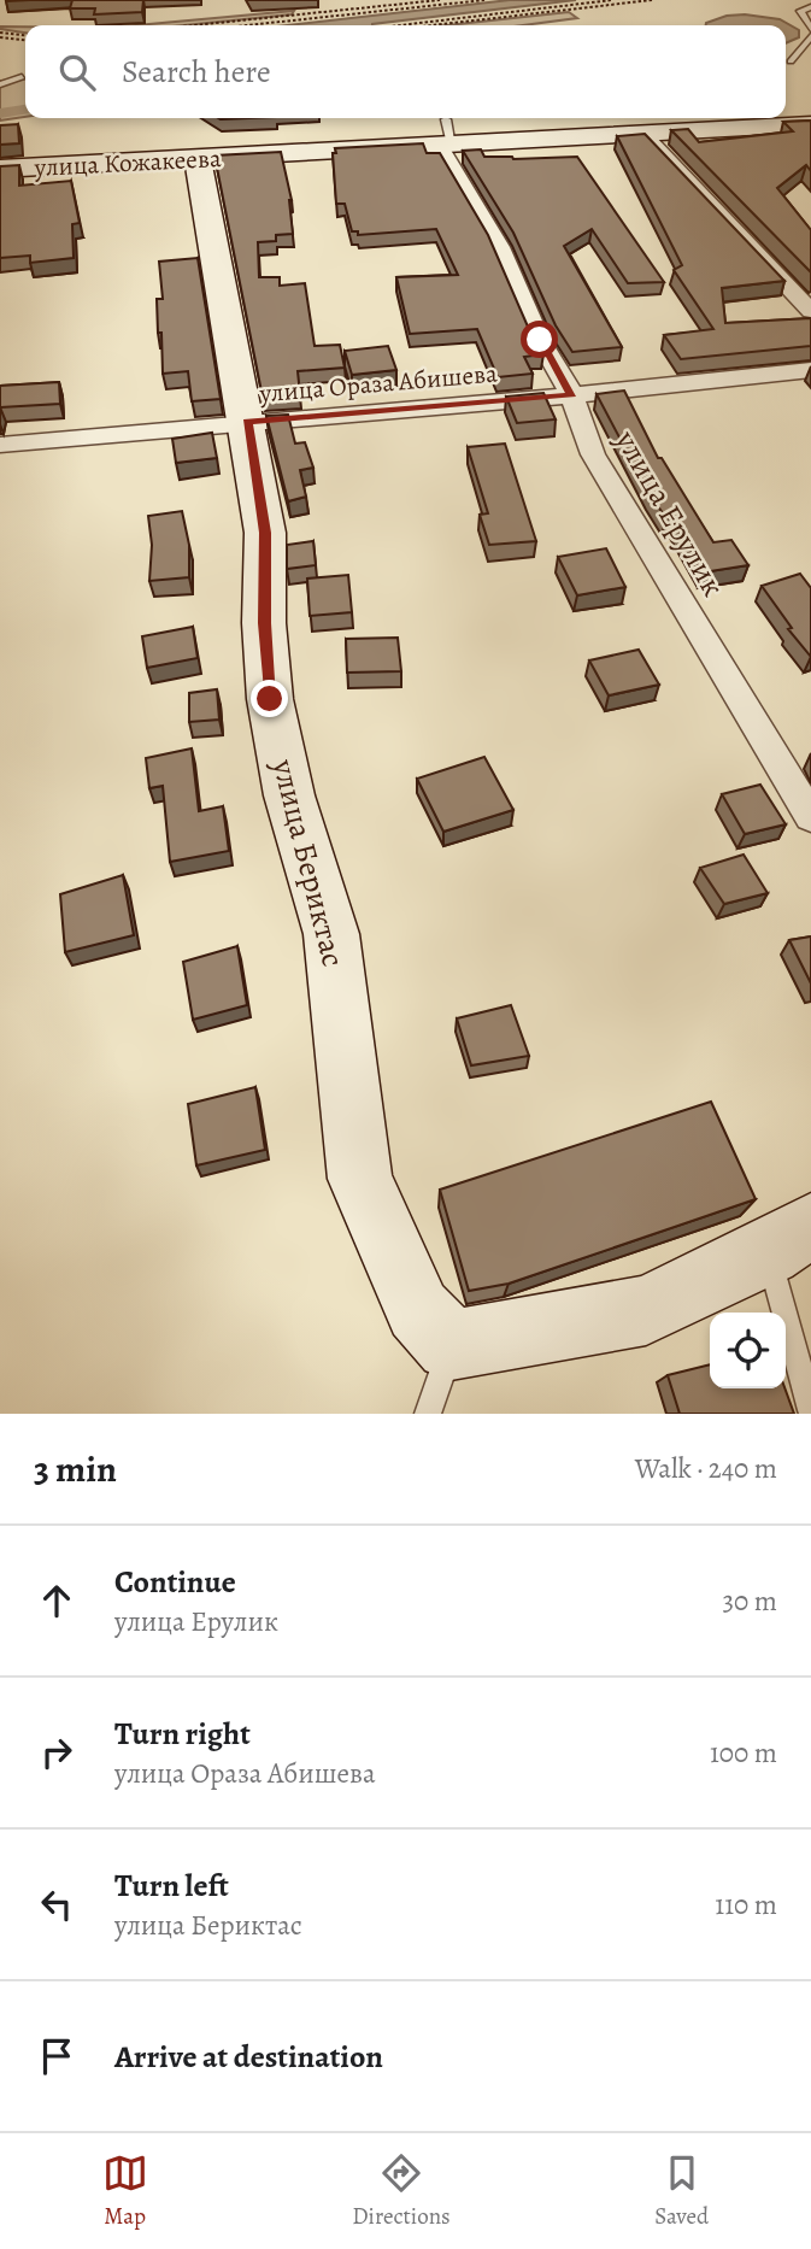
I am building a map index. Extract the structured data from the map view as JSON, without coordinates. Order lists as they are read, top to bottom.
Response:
{
  "streets": {
    "street": [
      "улица Кожакеева",
      "улица Ораза Абишева",
      "улица Ерулик",
      "улица Бериктас"
    ]
  },
  "crossings": [
    ["улица Кожакеева", "улица Ерулик"],
    ["улица Кожакеева", "улица Бериктас"],
    ["улица Ораза Абишева", "улица Ерулик"],
    ["улица Ораза Абишева", "улица Бериктас"]
  ],
  "page": {
    "search": "Search here",
    "heading": ["3 min", "Walk · 240 m"],
    "list": [
      ["Continue", "улица Ерулик", "30 m"],
      ["Turn right", "улица Ораза Абишева", "100 m"],
      ["Turn left", "улица Бериктас", "110 m"],
      "Arrive at destination"
    ],
    "nav": ["Map", "Directions", "Saved"]
  }
}
